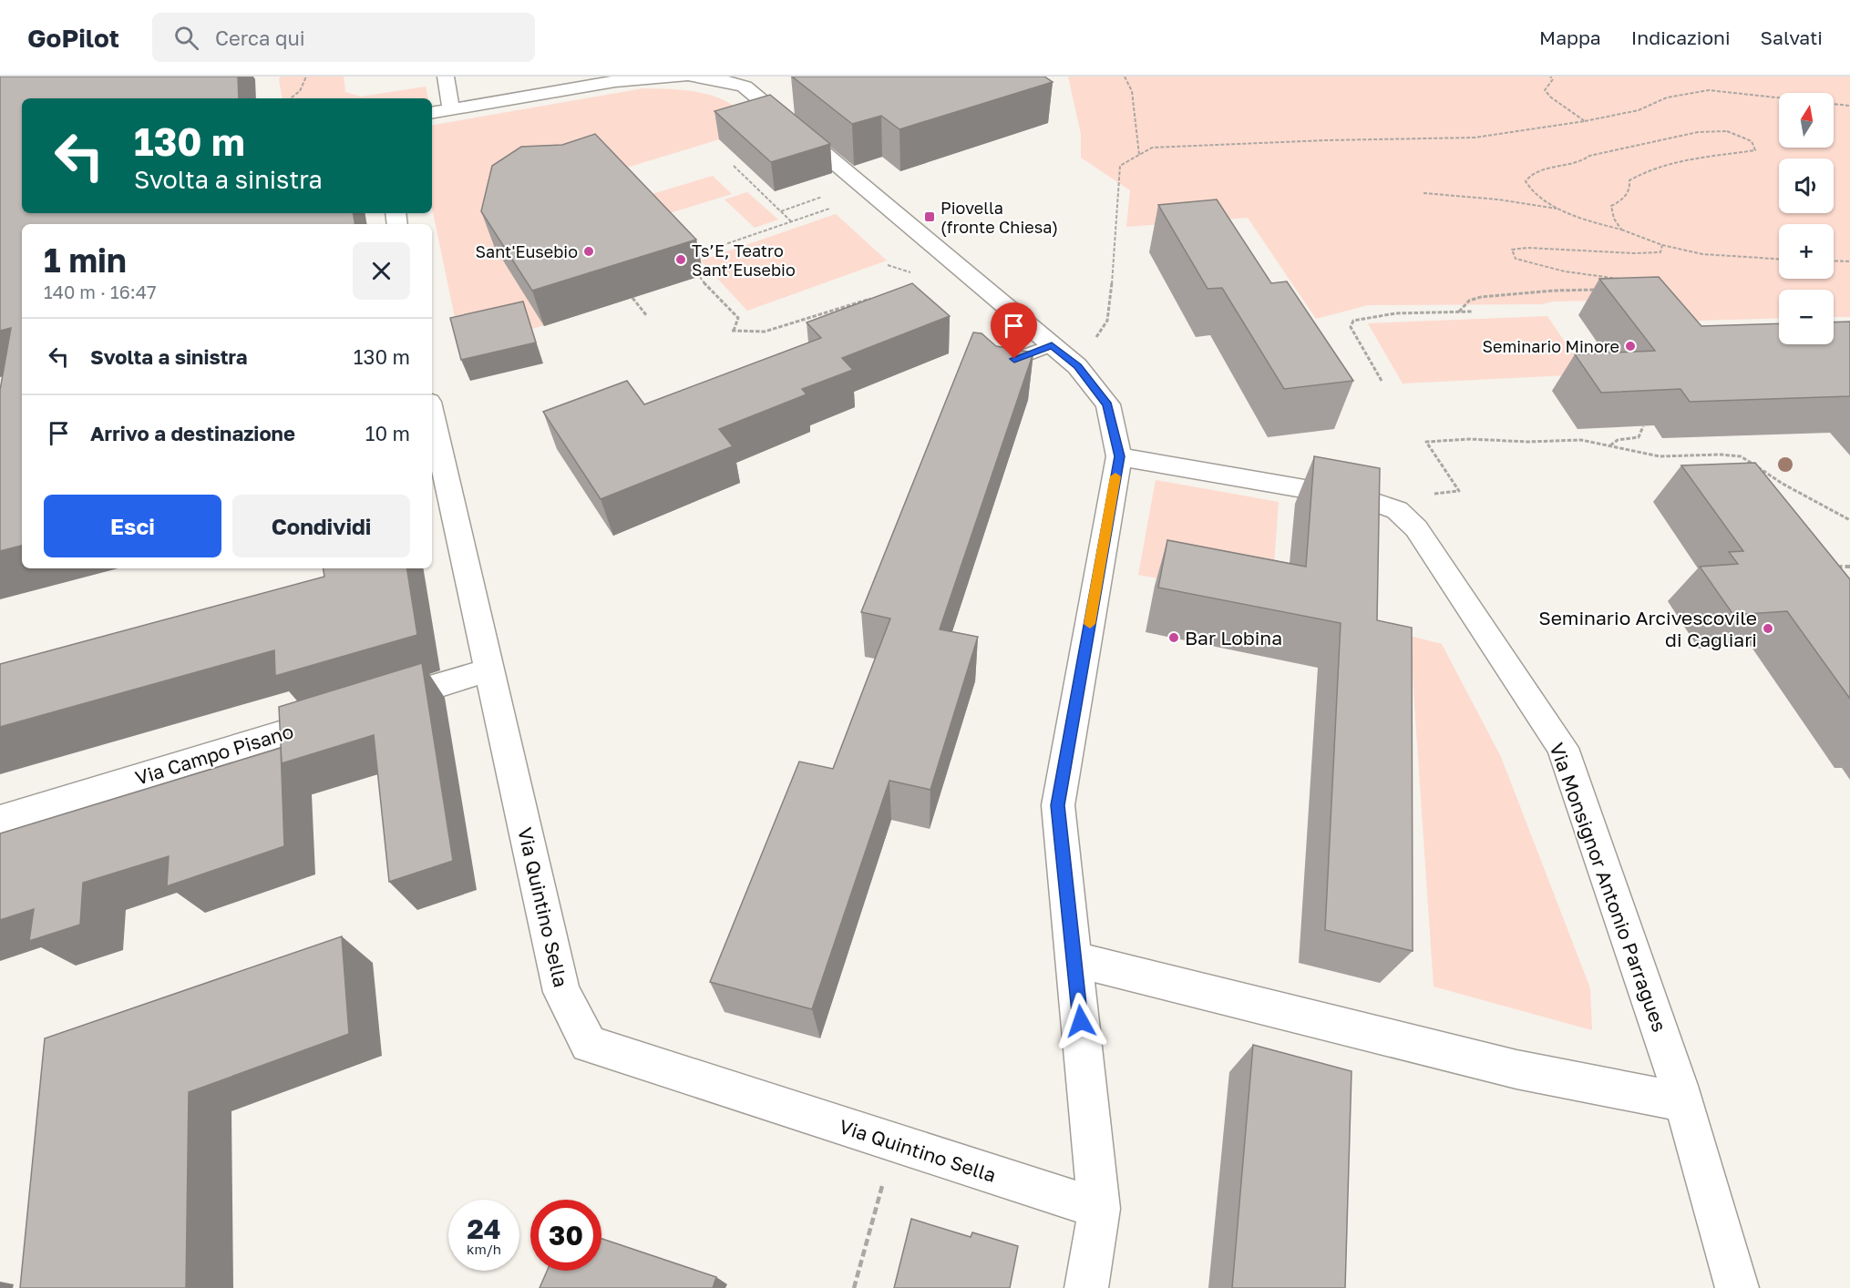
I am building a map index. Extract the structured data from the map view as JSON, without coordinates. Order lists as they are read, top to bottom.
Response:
{
  "streets": {
    "street": ["Via Campo Pisano", "Via Monsignor Antonio Parragues", "Via Quintino Sella"]
  },
  "crossings": [
    ["Via Campo Pisano", "Via Quintino Sella"]
  ],
  "places": {
    "transit": ["Piovella (fronte Chiesa)"],
    "other": [
      "Sant'Eusebio",
      "Ts’E, Teatro Sant’Eusebio",
      "Seminario Minore",
      "Seminario Arcivescovile di Cagliari",
      "Bar Lobina"
    ]
  },
  "north": "top",
  "page": {
    "header": "GoPilot",
    "search": "Cerca qui",
    "nav": ["Mappa", "Indicazioni", "Salvati"],
    "map_buttons": ["+", "−"],
    "turn": ["130 m", "Svolta a sinistra"],
    "heading": ["1 min", "140 m · 16:47"],
    "list": [
      {
        "name": "Svolta a sinistra",
        "value": "130 m"
      },
      {
        "name": "Arrivo a destinazione",
        "value": "10 m"
      }
    ],
    "buttons": ["Esci", "Condividi"],
    "speed": "24 km/h",
    "limit": "30"
  }
}
